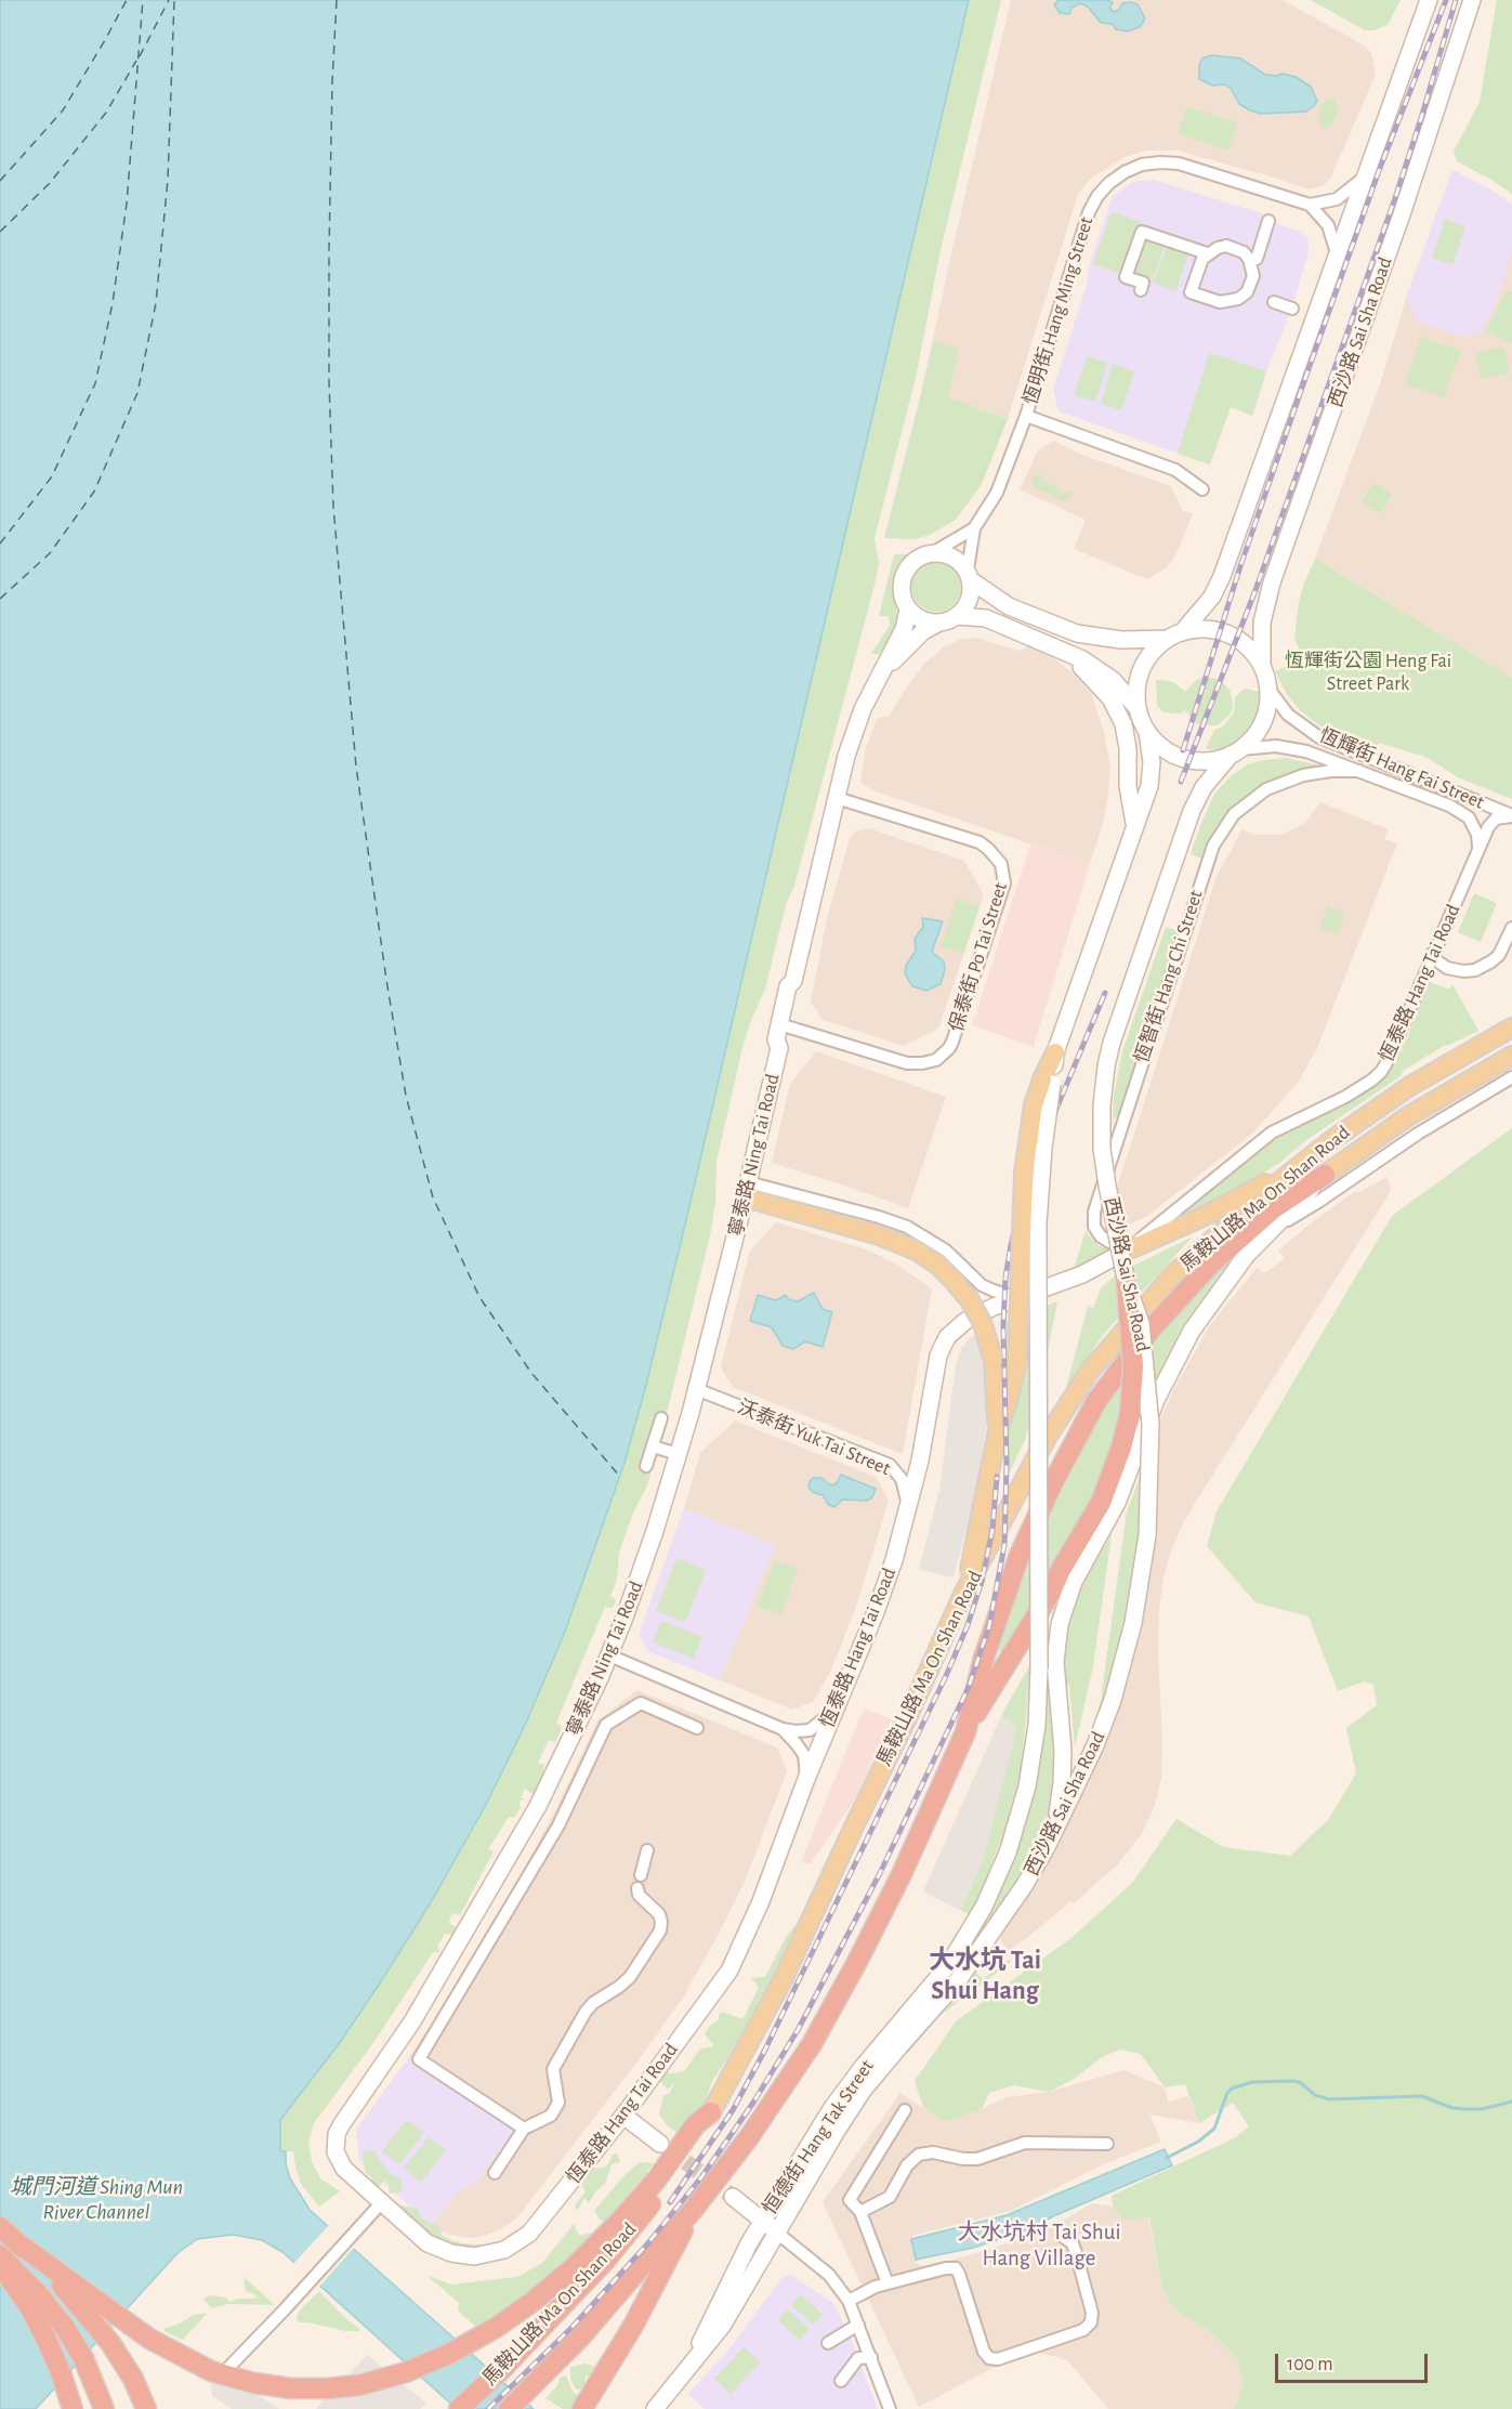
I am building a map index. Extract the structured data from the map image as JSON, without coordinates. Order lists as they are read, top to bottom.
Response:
{
  "streets": {
    "highway": ["馬鞍山路 Ma On Shan Road"],
    "main road": [
      "西沙路 Sai Sha Road",
      "恆泰路 Hang Tai Road",
      "寧泰路 Ning Tai Road",
      "恒德街 Hang Tak Street"
    ],
    "street": [
      "恆明街 Hang Ming Street",
      "恆輝街 Hang Fai Street",
      "保泰街 Po Tai Street",
      "恆智街 Hang Chi Street",
      "沃泰街 Yuk Tai Street"
    ]
  },
  "crossings": [
    ["恆明街 Hang Ming Street", "寧泰路 Ning Tai Road"],
    ["西沙路 Sai Sha Road", "恆輝街 Hang Fai Street"],
    ["西沙路 Sai Sha Road", "馬鞍山路 Ma On Shan Road"],
    ["西沙路 Sai Sha Road", "恒德街 Hang Tak Street"],
    ["恆輝街 Hang Fai Street", "恆智街 Hang Chi Street"],
    ["恆輝街 Hang Fai Street", "恆泰路 Hang Tai Road"],
    ["保泰街 Po Tai Street", "寧泰路 Ning Tai Road"],
    ["恆智街 Hang Chi Street", "恆泰路 Hang Tai Road"],
    ["恆泰路 Hang Tai Road", "寧泰路 Ning Tai Road"],
    ["恆泰路 Hang Tai Road", "沃泰街 Yuk Tai Street"],
    ["寧泰路 Ning Tai Road", "沃泰街 Yuk Tai Street"]
  ],
  "districts": ["大水坑 Tai Shui Hang", "大水坑村 Tai Shui Hang Village"],
  "water": ["城門河道 Shing Mun River Channel"],
  "parks": ["恆輝街公園 Heng Fai Street Park"],
  "scale_bar": "100 m"
}
